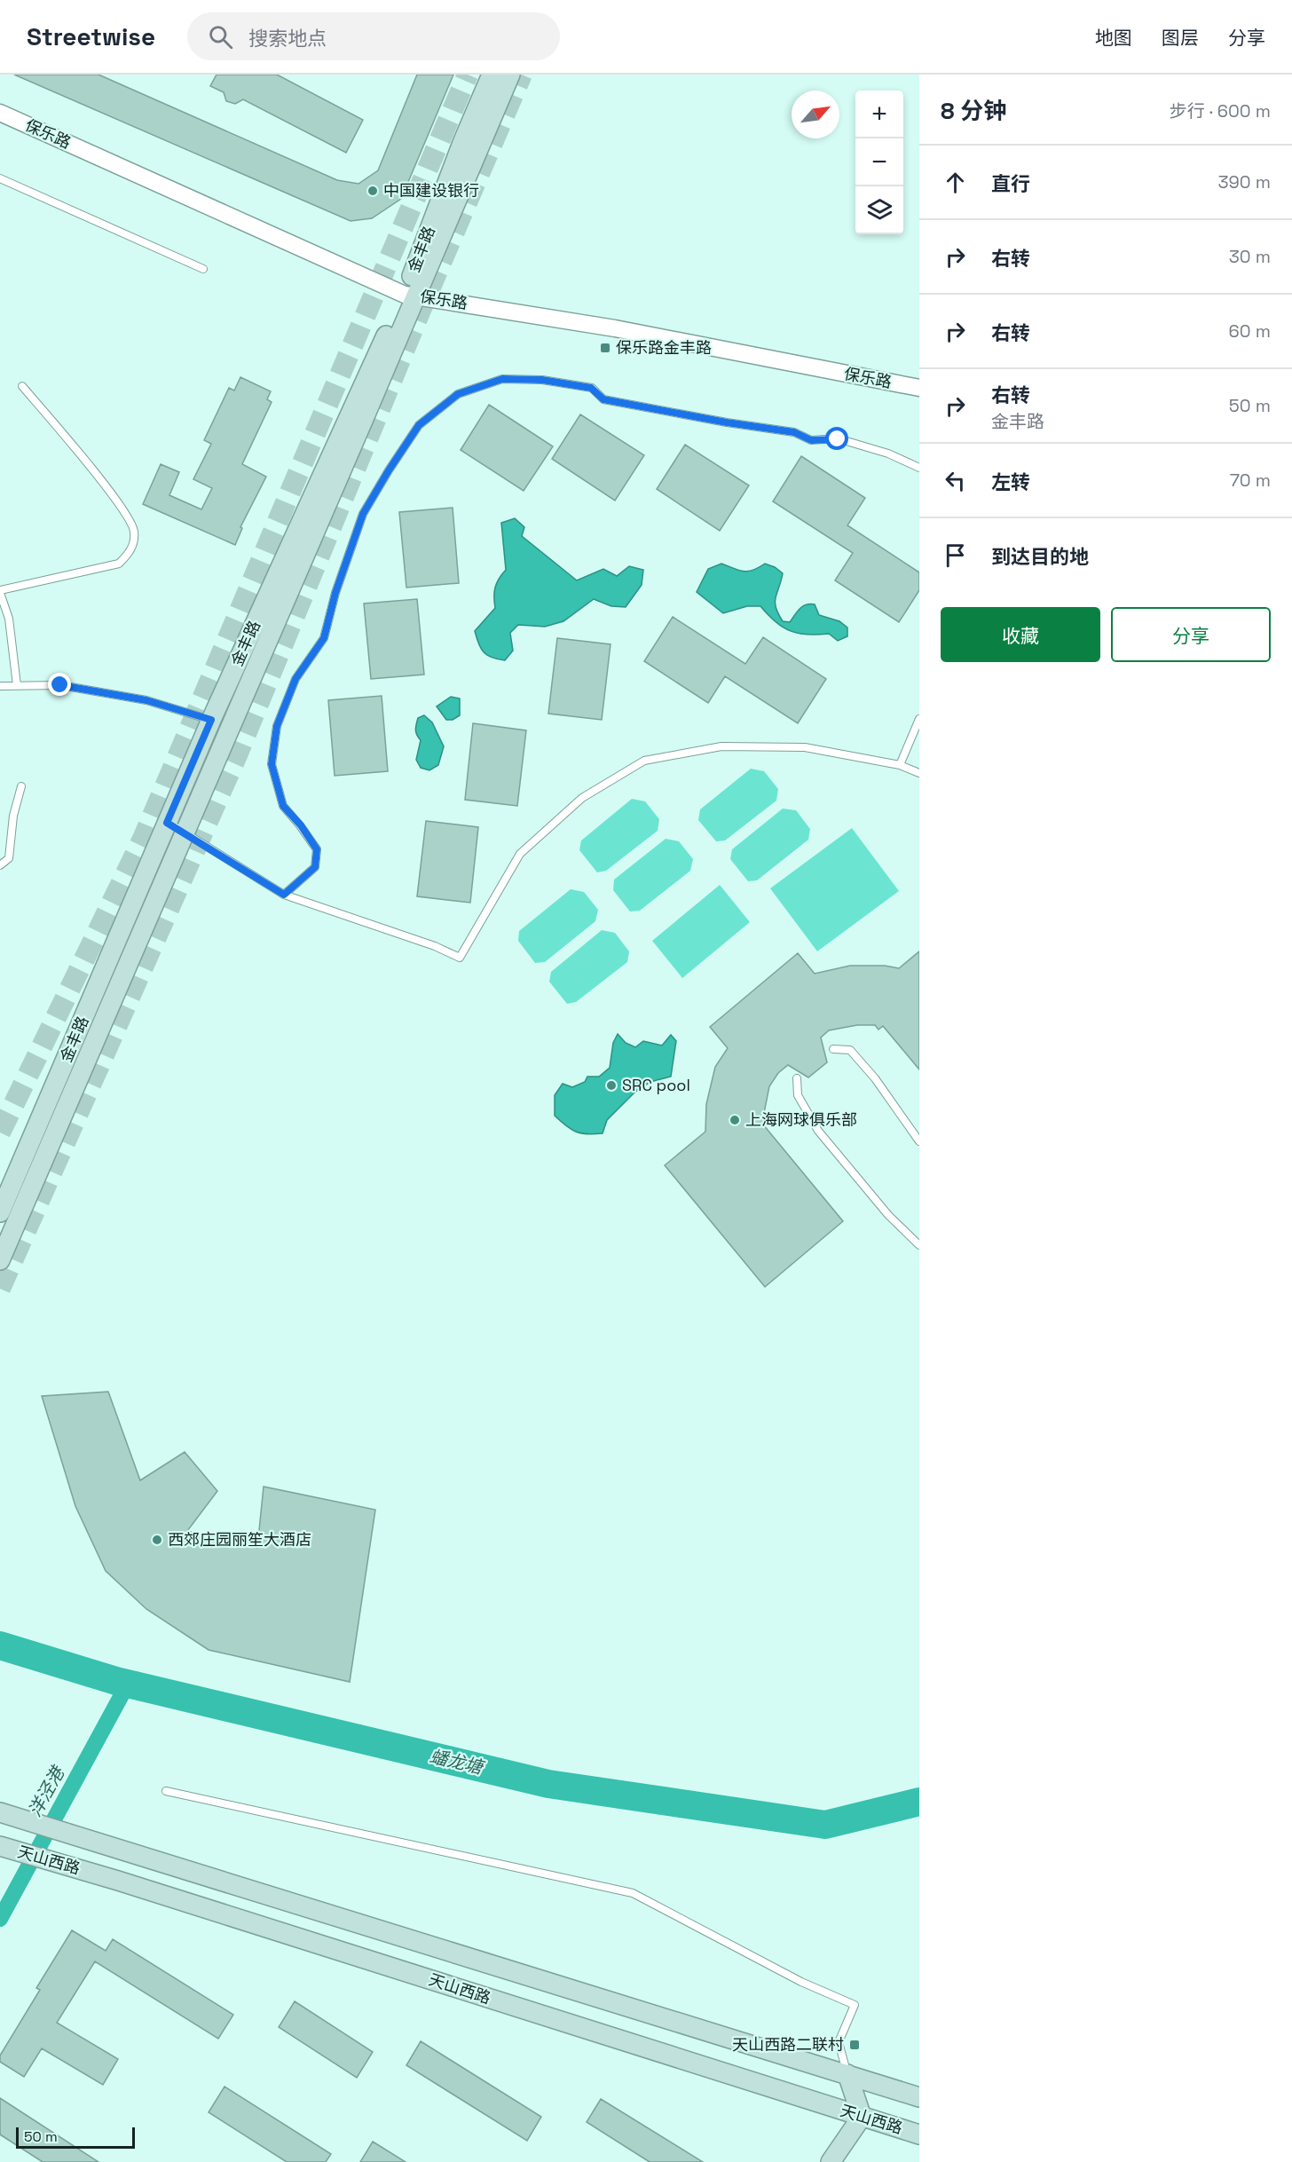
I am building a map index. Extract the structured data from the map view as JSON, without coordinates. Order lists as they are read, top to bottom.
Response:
{
  "streets": {
    "main road": ["金丰路", "天山西路"],
    "street": ["保乐路"]
  },
  "crossings": [
    ["保乐路", "金丰路"]
  ],
  "water": ["蟠龙塘", "洋泾港"],
  "places": {
    "other": [
      "中国建设银行",
      "SRC pool",
      "上海网球俱乐部",
      "西郊庄园丽笙大酒店"
    ],
    "transit": ["保乐路金丰路", "天山西路二联村"]
  },
  "scale_bar": "50 m",
  "north": "top right",
  "page": {
    "header": "Streetwise",
    "search": "搜索地点",
    "nav": ["地图", "图层", "分享"],
    "heading": ["8 分钟", "步行 · 600 m"],
    "map_buttons": ["+", "−"],
    "list": [
      ["直行", "390 m"],
      ["右转", "30 m"],
      ["右转", "60 m"],
      ["右转", "金丰路", "50 m"],
      ["左转", "70 m"],
      "到达目的地"
    ],
    "buttons": ["收藏", "分享"],
    "scale": "50 m"
  }
}
